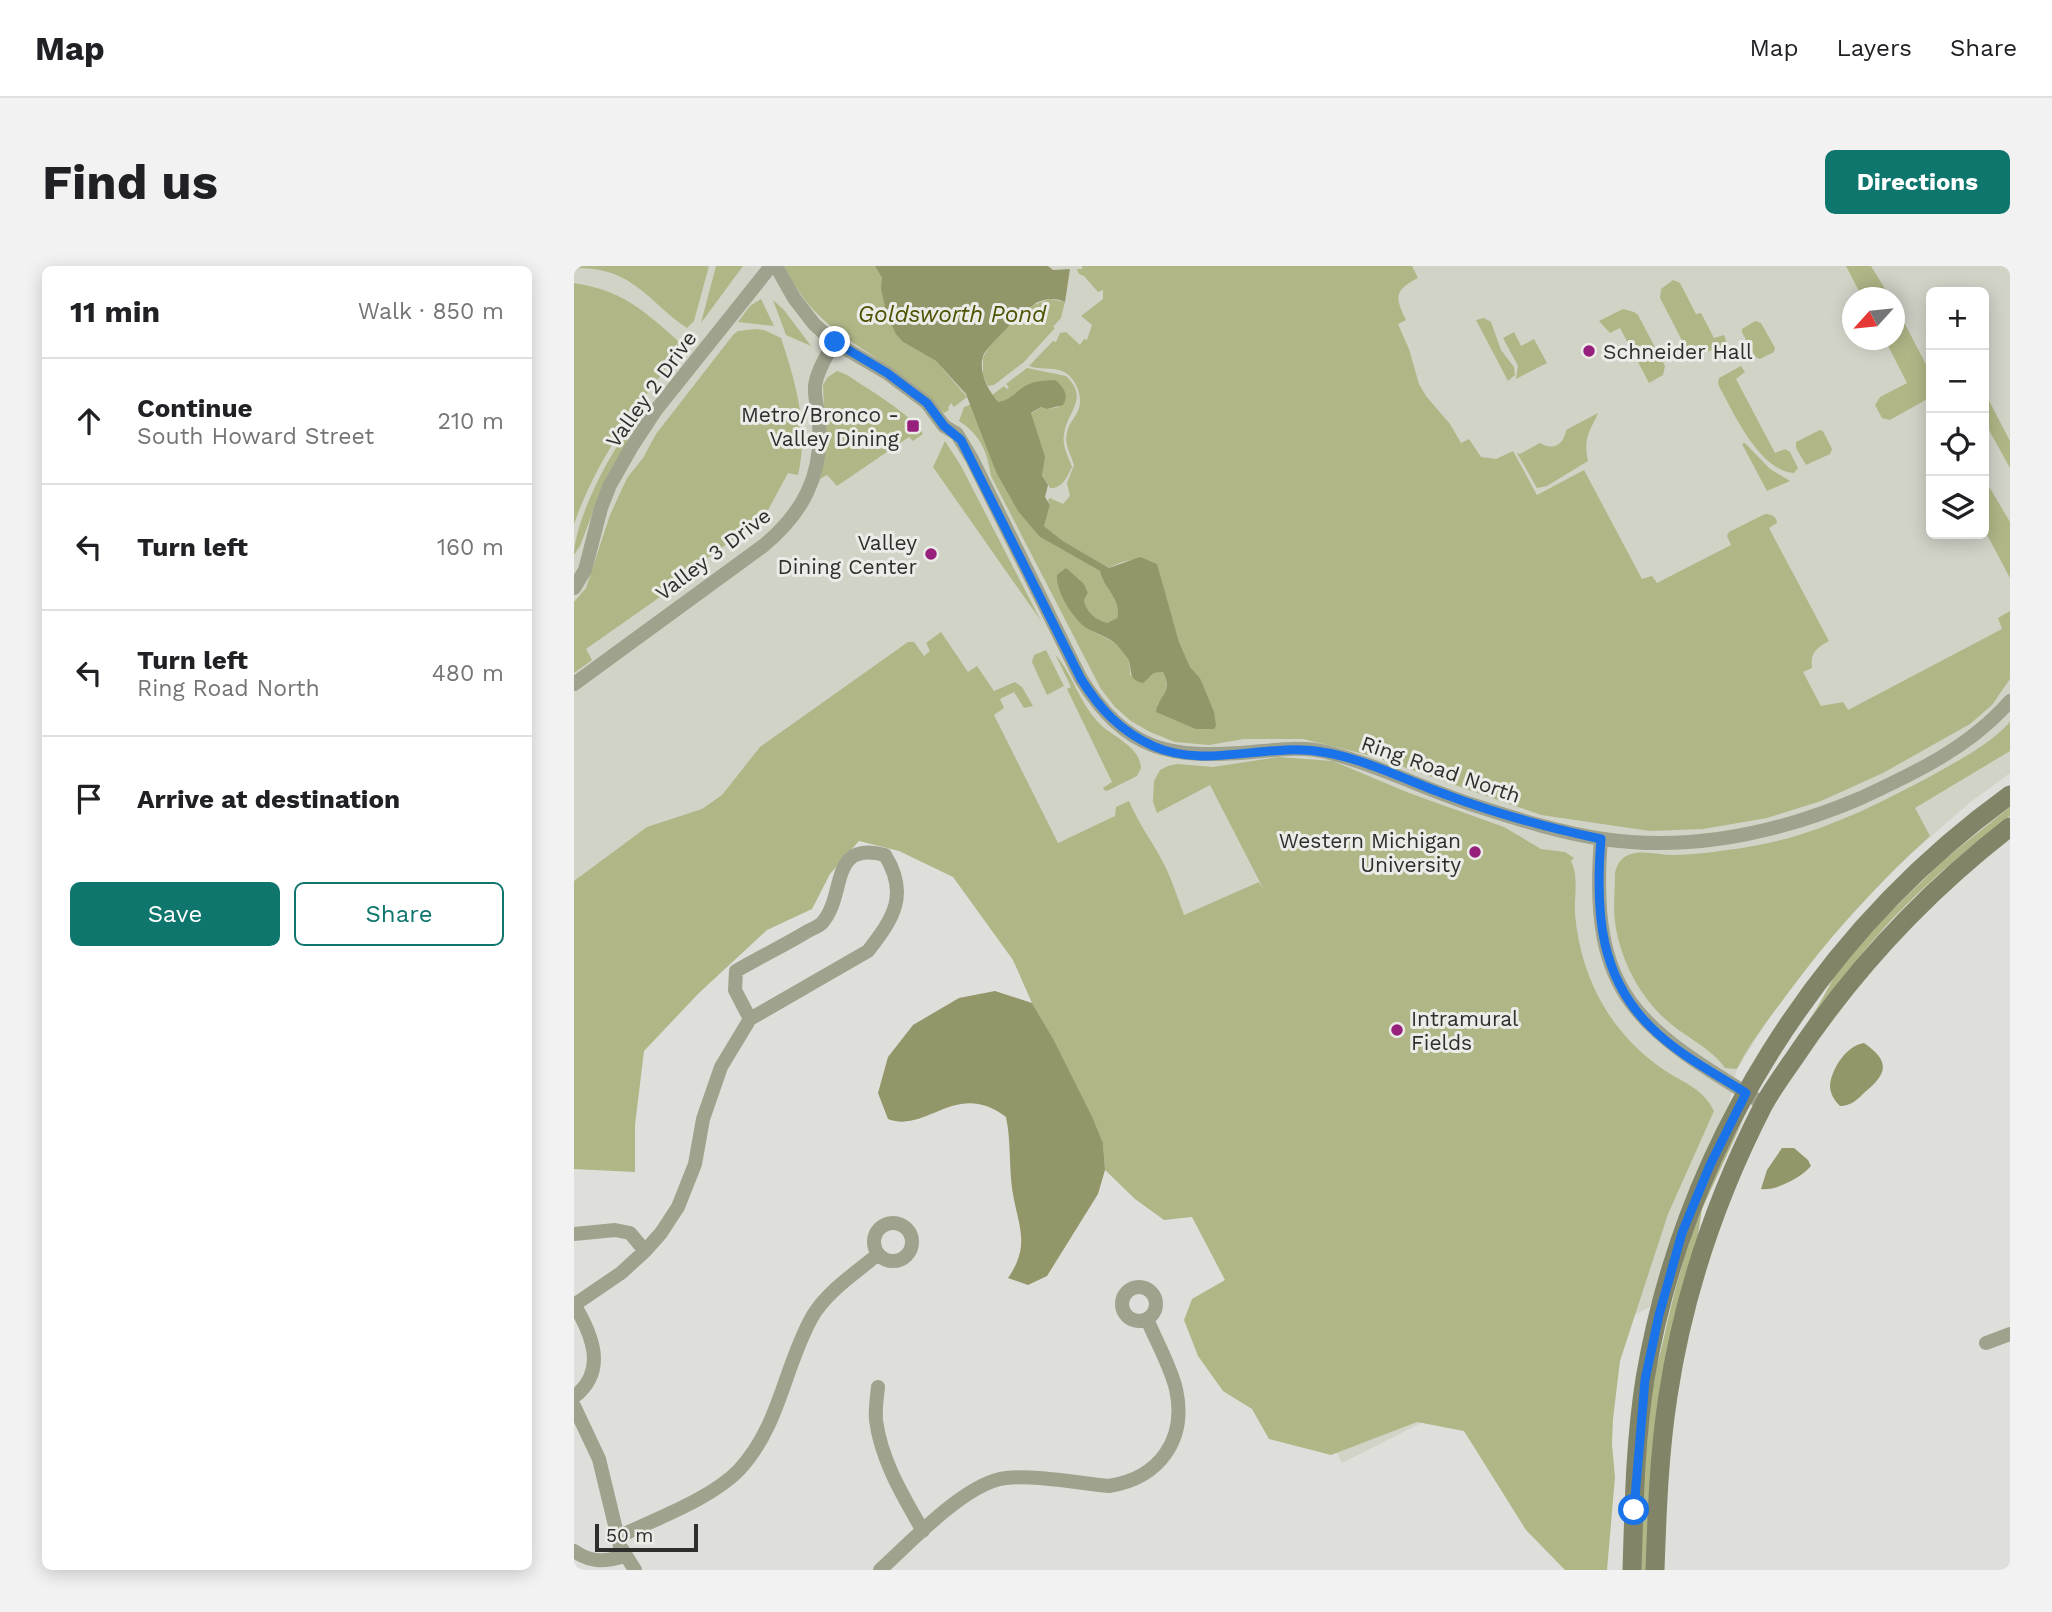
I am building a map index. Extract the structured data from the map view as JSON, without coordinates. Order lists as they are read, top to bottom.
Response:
{
  "streets": {
    "street": ["Valley 2 Drive", "Valley 3 Drive", "Ring Road North"]
  },
  "crossings": [
    ["Valley 2 Drive", "Ring Road North"],
    ["Valley 3 Drive", "Ring Road North"]
  ],
  "water": ["Goldsworth Pond"],
  "places": {
    "other": [
      "Schneider Hall",
      "Valley Dining Center",
      "Western Michigan University",
      "Intramural Fields"
    ],
    "transit": ["Metro/Bronco - Valley Dining"]
  },
  "scale_bar": "50 m",
  "north": "bottom left",
  "page": {
    "header": "Map",
    "nav": ["Map", "Layers", "Share"],
    "buttons": [
      "Directions",
      ["Save", "Share"]
    ],
    "title": "Find us",
    "heading": ["11 min", "Walk · 850 m"],
    "map_buttons": ["+", "−"],
    "list": [
      ["Continue", "South Howard Street", "210 m"],
      ["Turn left", "160 m"],
      ["Turn left", "Ring Road North", "480 m"],
      "Arrive at destination"
    ],
    "scale": "50 m"
  }
}
